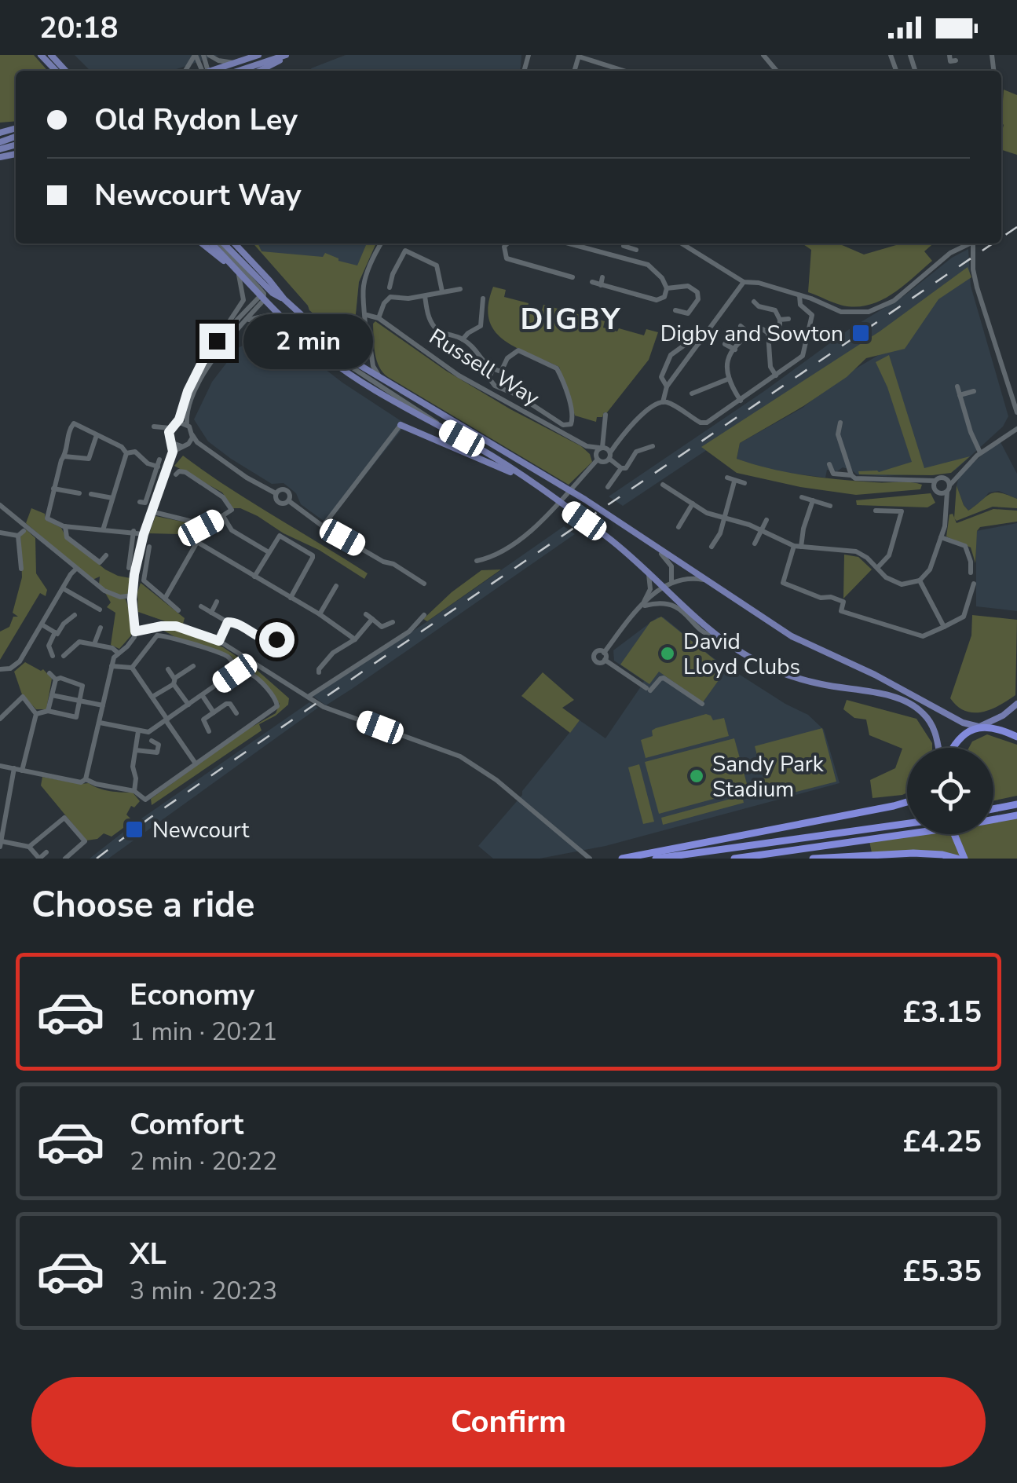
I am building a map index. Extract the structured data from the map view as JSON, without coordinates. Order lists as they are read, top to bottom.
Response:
{
  "streets": {
    "street": ["Russell Way"]
  },
  "districts": ["DIGBY"],
  "places": {
    "transit": ["Digby and Sowton", "Newcourt"],
    "other": ["David Lloyd Clubs", "Sandy Park Stadium"]
  },
  "page": {
    "status": "20:18",
    "banner": ["Old Rydon Ley", "Newcourt Way"],
    "bubble": "2 min",
    "heading": "Choose a ride",
    "list": [
      {
        "name": "Economy",
        "note": "1 min · 20:21",
        "value": "£3.15"
      },
      {
        "name": "Comfort",
        "note": "2 min · 20:22",
        "value": "£4.25"
      },
      {
        "name": "XL",
        "note": "3 min · 20:23",
        "value": "£5.35"
      }
    ],
    "buttons": "Confirm"
  }
}
